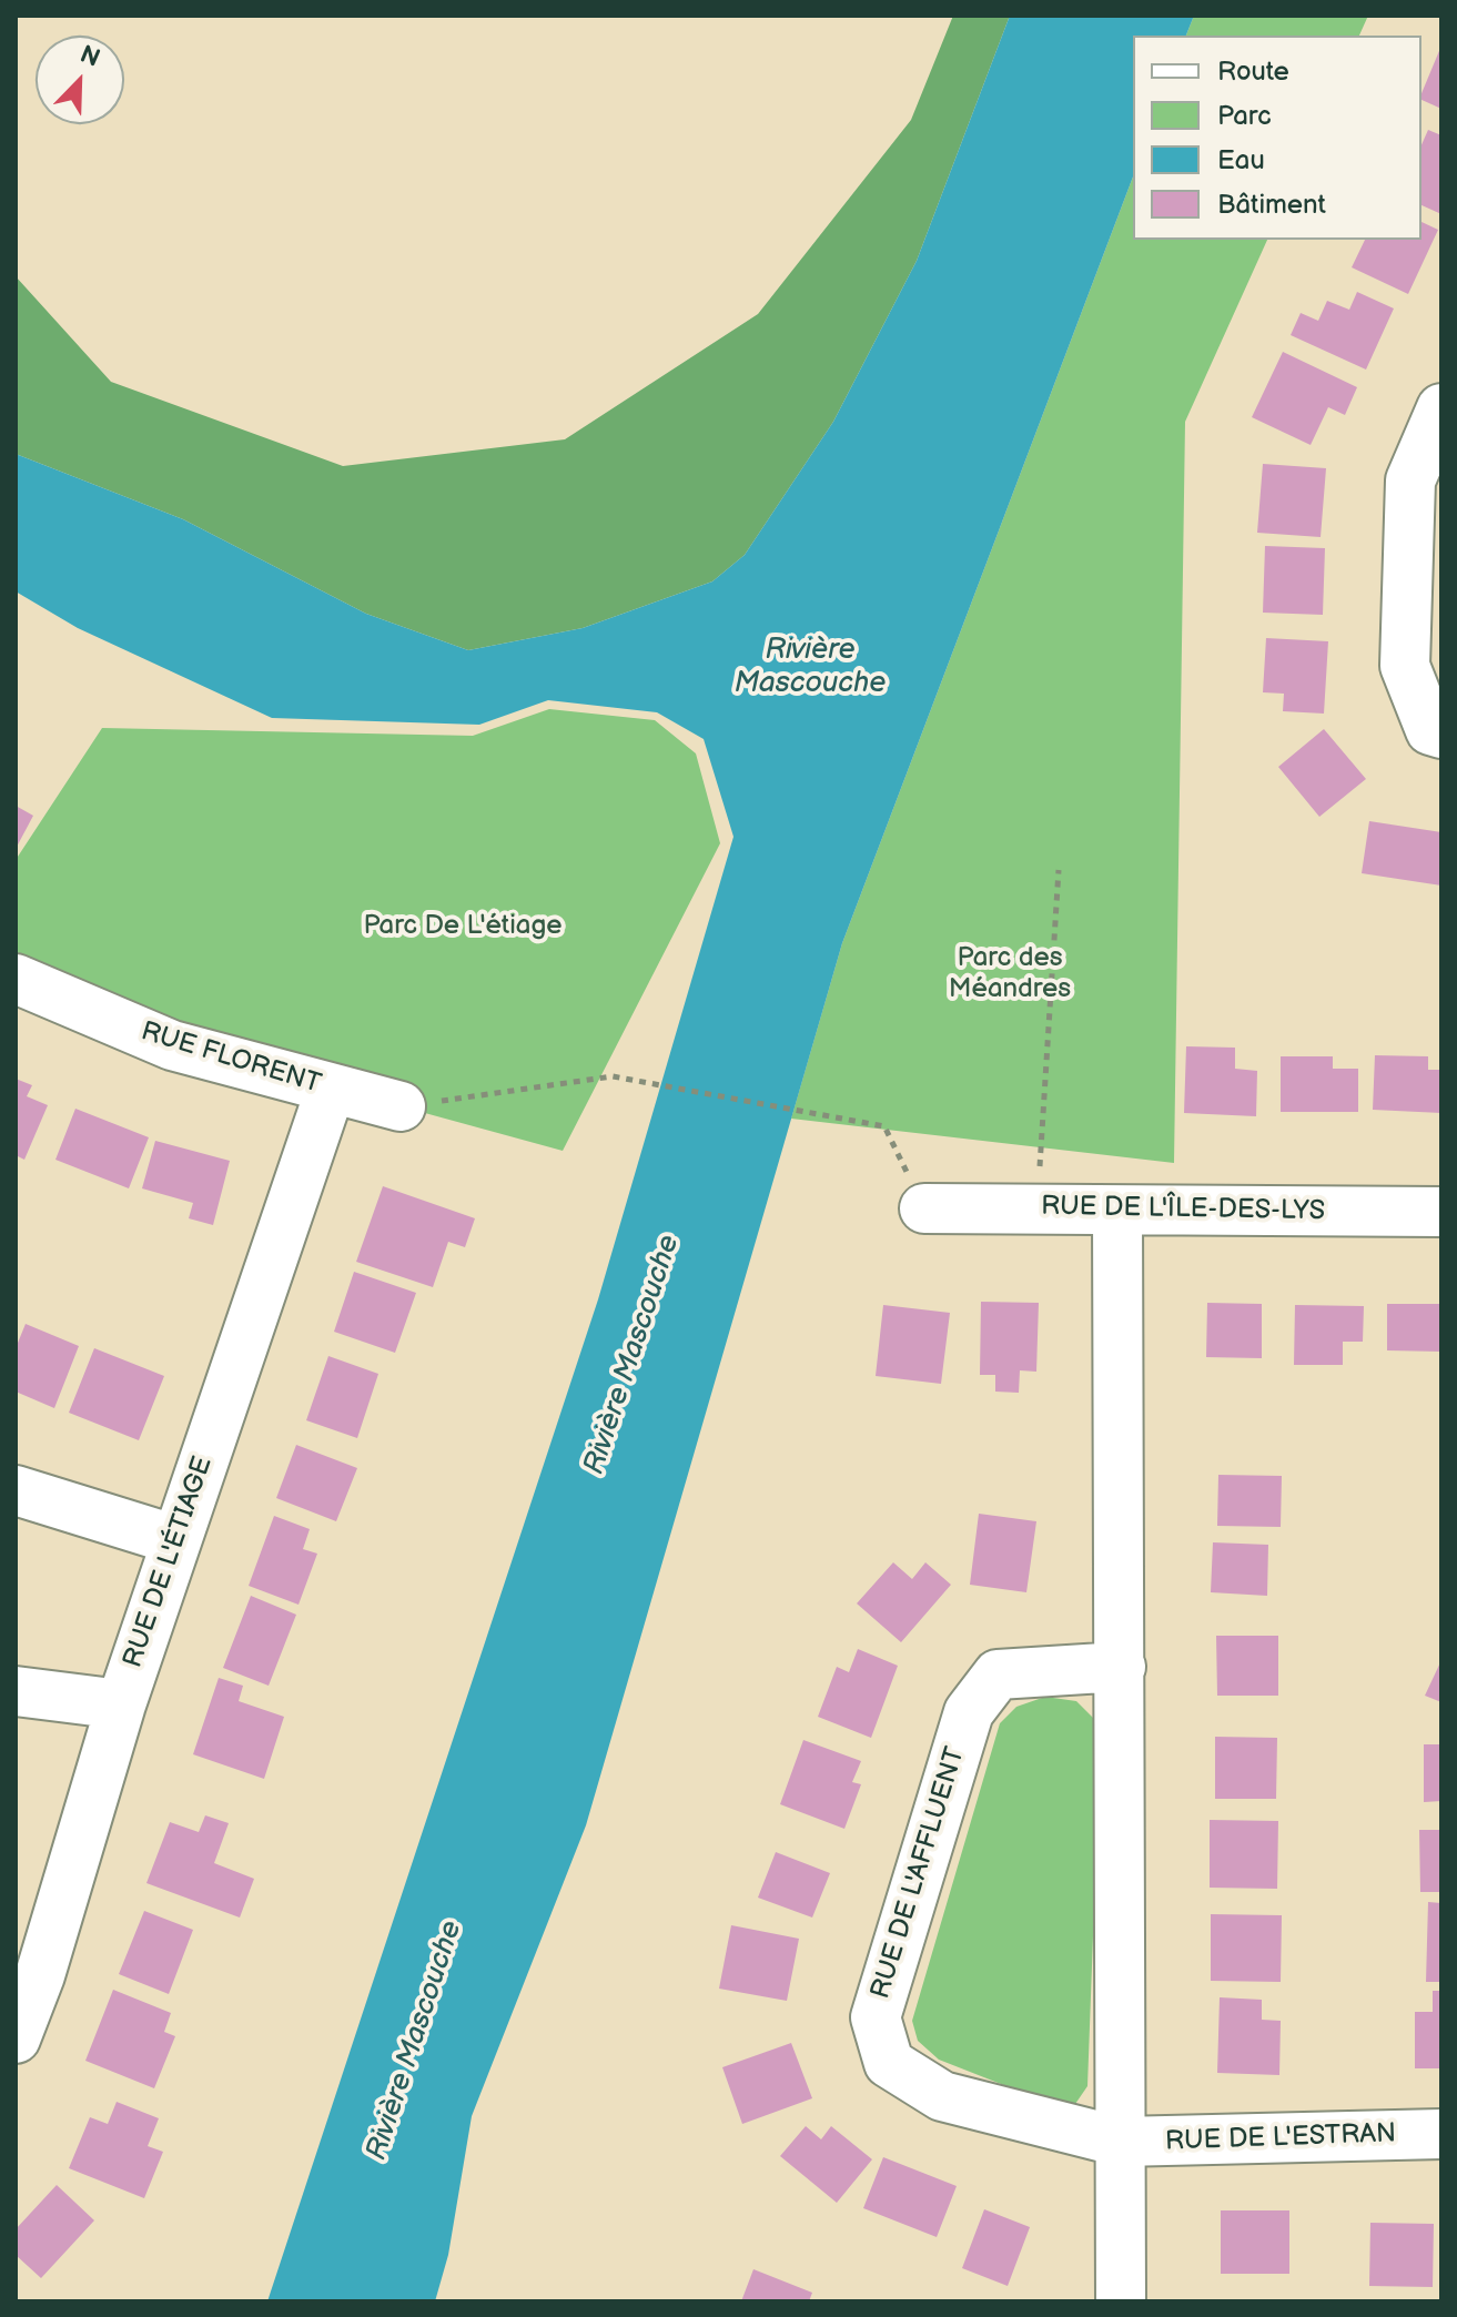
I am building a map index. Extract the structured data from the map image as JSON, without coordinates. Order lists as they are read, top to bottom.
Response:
{
  "streets": {
    "street": [
      "RUE FLORENT",
      "RUE DE L'ÎLE-DES-LYS",
      "RUE DE L'ÉTIAGE",
      "RUE DE L'AFFLUENT",
      "RUE DE L'ESTRAN"
    ]
  },
  "crossings": [
    ["RUE FLORENT", "RUE DE L'ÉTIAGE"],
    ["RUE DE L'AFFLUENT", "RUE DE L'ESTRAN"]
  ],
  "water": ["Rivière Mascouche"],
  "parks": ["Parc De L'étiage", "Parc des Méandres"],
  "legend": [
    "Route",
    "Parc",
    "Eau",
    "Bâtiment"
  ],
  "north": "top right"
}
